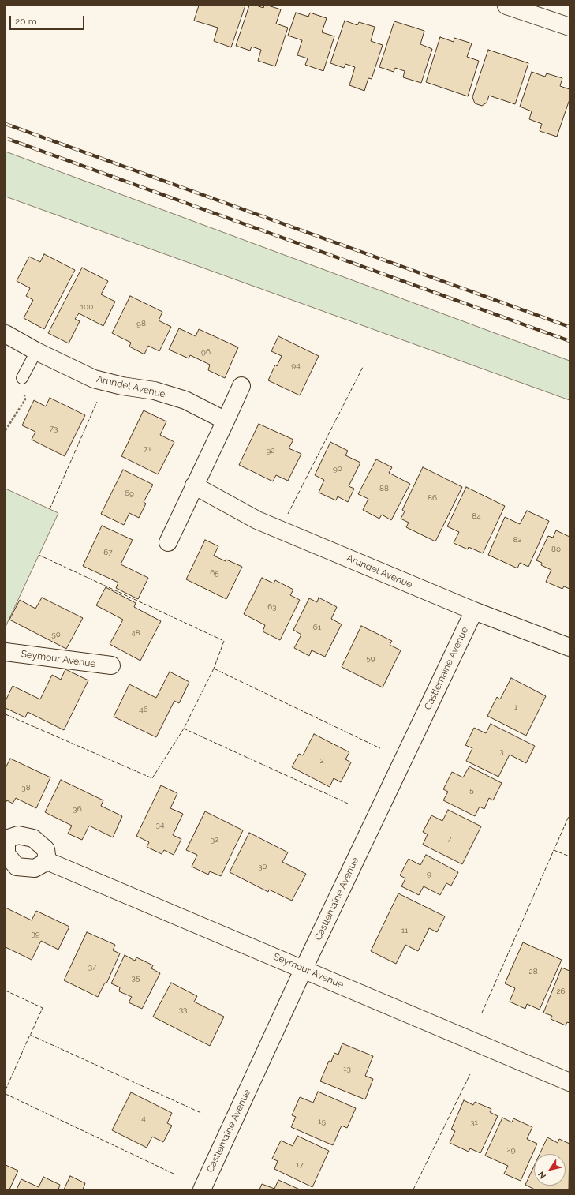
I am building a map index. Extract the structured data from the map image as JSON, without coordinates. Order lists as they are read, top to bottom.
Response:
{
  "streets": {
    "street": ["Arundel Avenue", "Seymour Avenue", "Castlemaine Avenue"]
  },
  "crossings": [
    ["Arundel Avenue", "Castlemaine Avenue"],
    ["Seymour Avenue", "Castlemaine Avenue"]
  ],
  "house_numbers": [
    "100",
    "98",
    "96",
    "94",
    "73",
    "71",
    "92",
    "90",
    "88",
    "69",
    "86",
    "84",
    "82",
    "80",
    "67",
    "65",
    "63",
    "61",
    "48",
    "50",
    "59",
    "1",
    "46",
    "3",
    "2",
    "38",
    "5",
    "36",
    "34",
    "7",
    "32",
    "30",
    "9",
    "11",
    "39",
    "37",
    "28",
    "35",
    "26",
    "33",
    "13",
    "4",
    "15",
    "31",
    "29",
    "17"
  ],
  "scale_bar": "20 m",
  "north": "bottom left"
}
